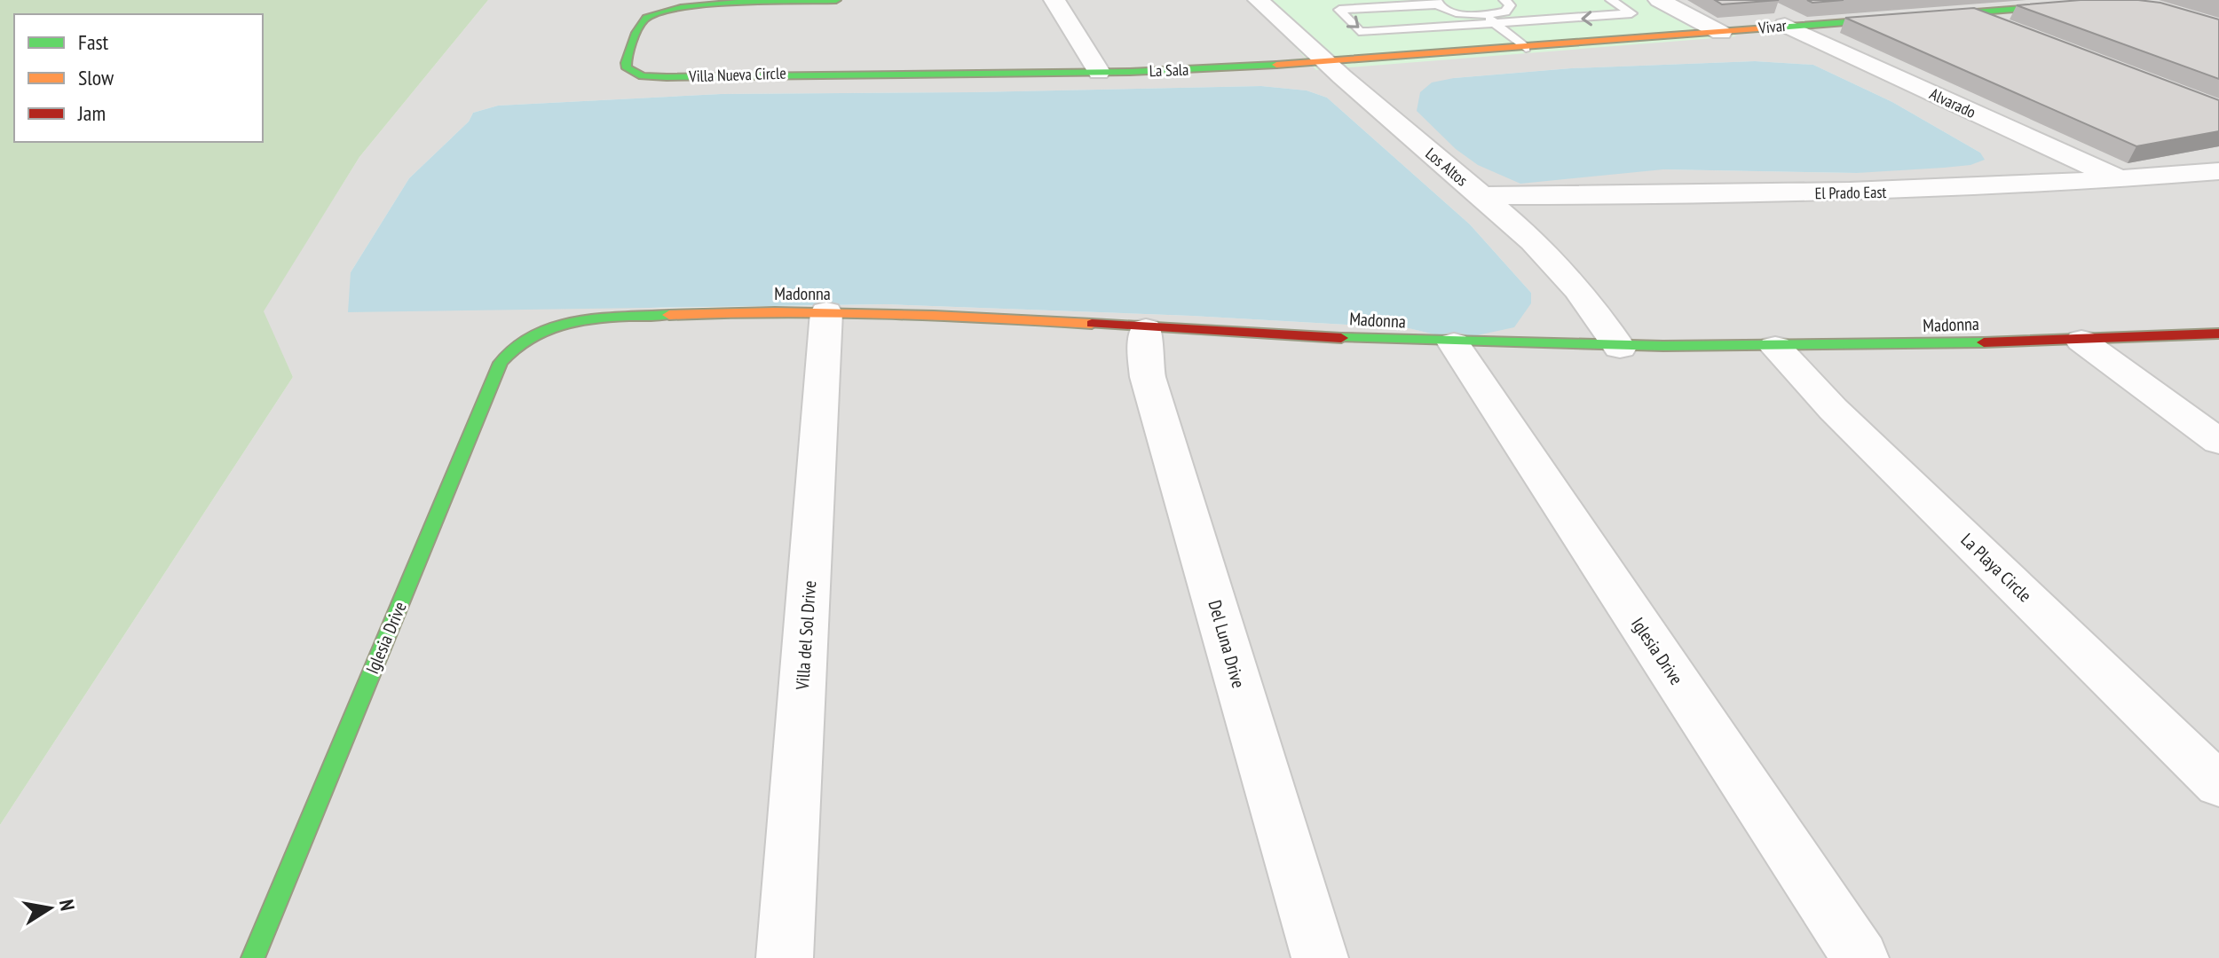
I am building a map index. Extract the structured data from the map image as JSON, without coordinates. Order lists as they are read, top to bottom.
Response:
{
  "streets": {
    "street": [
      "Vivar",
      "La Sala",
      "Villa Nueva Circle",
      "Alvarado",
      "Los Altos",
      "El Prado East",
      "Madonna",
      "La Playa Circle",
      "Villa del Sol Drive",
      "Iglesia Drive",
      "Del Luna Drive"
    ]
  },
  "crossings": [
    ["Vivar", "La Sala"],
    ["Vivar", "Alvarado"],
    ["Vivar", "Los Altos"],
    ["La Sala", "Villa Nueva Circle"],
    ["La Sala", "Los Altos"],
    ["Alvarado", "El Prado East"],
    ["Los Altos", "El Prado East"],
    ["Los Altos", "Madonna"],
    ["Madonna", "La Playa Circle"],
    ["Madonna", "Villa del Sol Drive"],
    ["Madonna", "Iglesia Drive"],
    ["Madonna", "Del Luna Drive"]
  ],
  "legend": ["Fast", "Slow", "Jam"],
  "north": "right"
}
